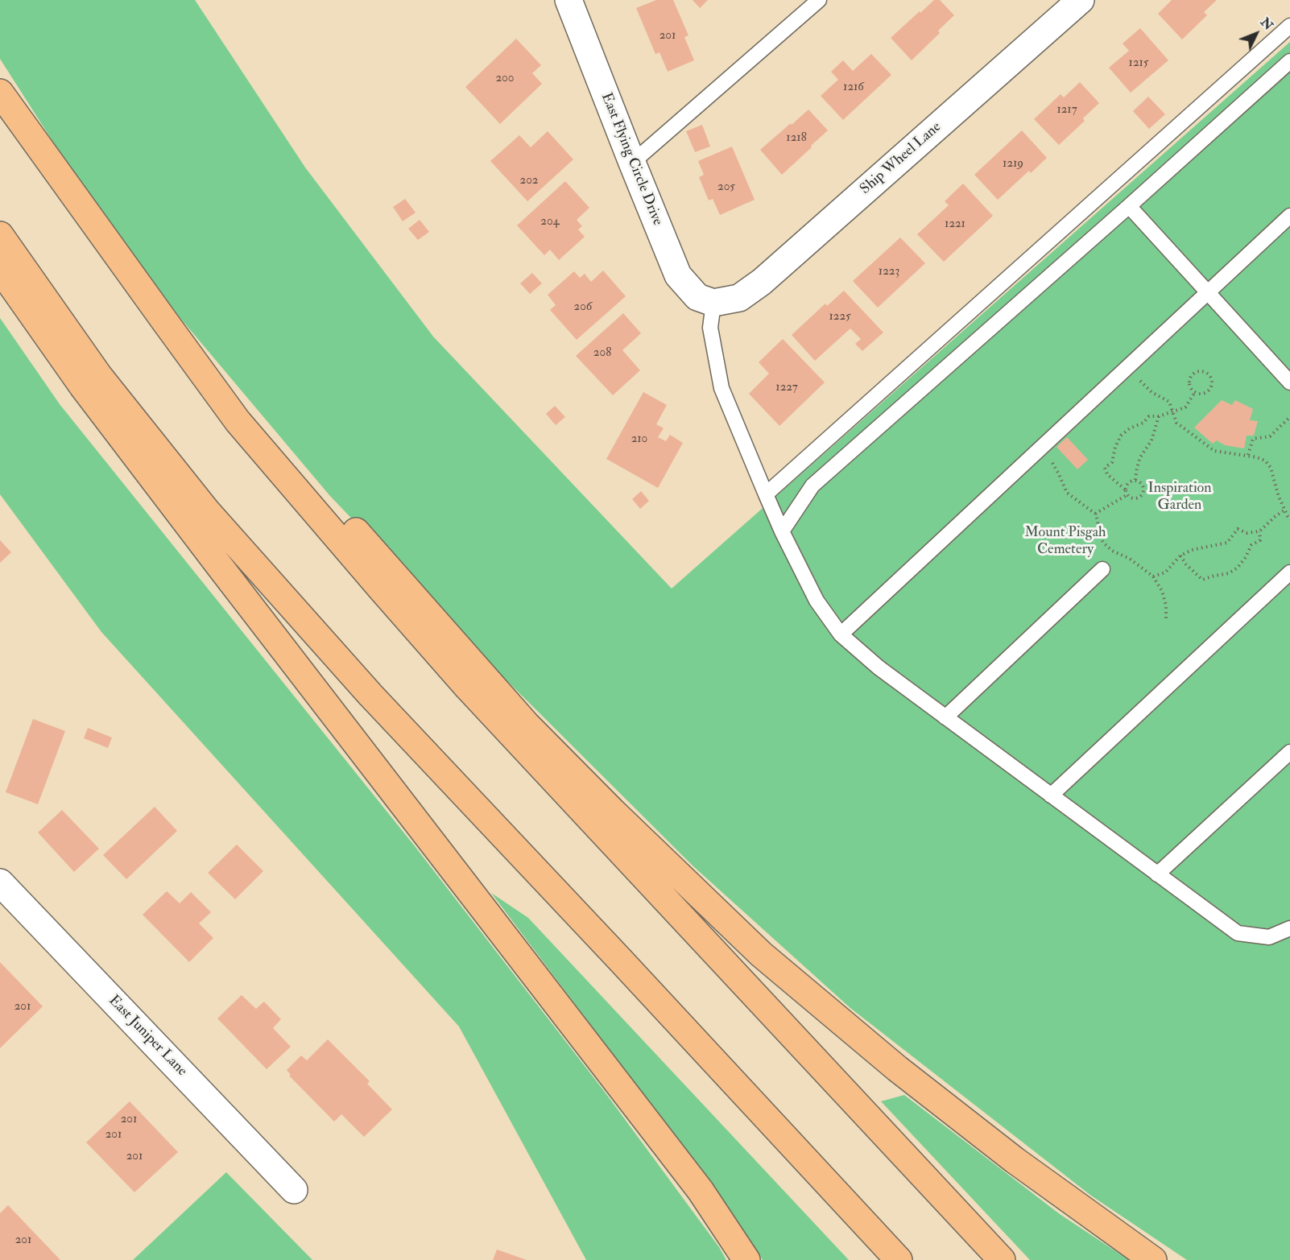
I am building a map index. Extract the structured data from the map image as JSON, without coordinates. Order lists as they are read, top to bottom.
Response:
{
  "streets": {
    "street": ["Ship Wheel Lane", "East Flying Circle Drive", "East Juniper Lane"]
  },
  "crossings": [
    ["Ship Wheel Lane", "East Flying Circle Drive"]
  ],
  "parks": ["Inspiration Garden", "Mount Pisgah Cemetery"],
  "house_numbers": [
    "201",
    "1215",
    "200",
    "1216",
    "1217",
    "1218",
    "1219",
    "202",
    "205",
    "204",
    "1221",
    "1223",
    "206",
    "1225",
    "208",
    "1227",
    "210",
    "201",
    "201",
    "201",
    "201",
    "201"
  ],
  "north": "top right"
}
